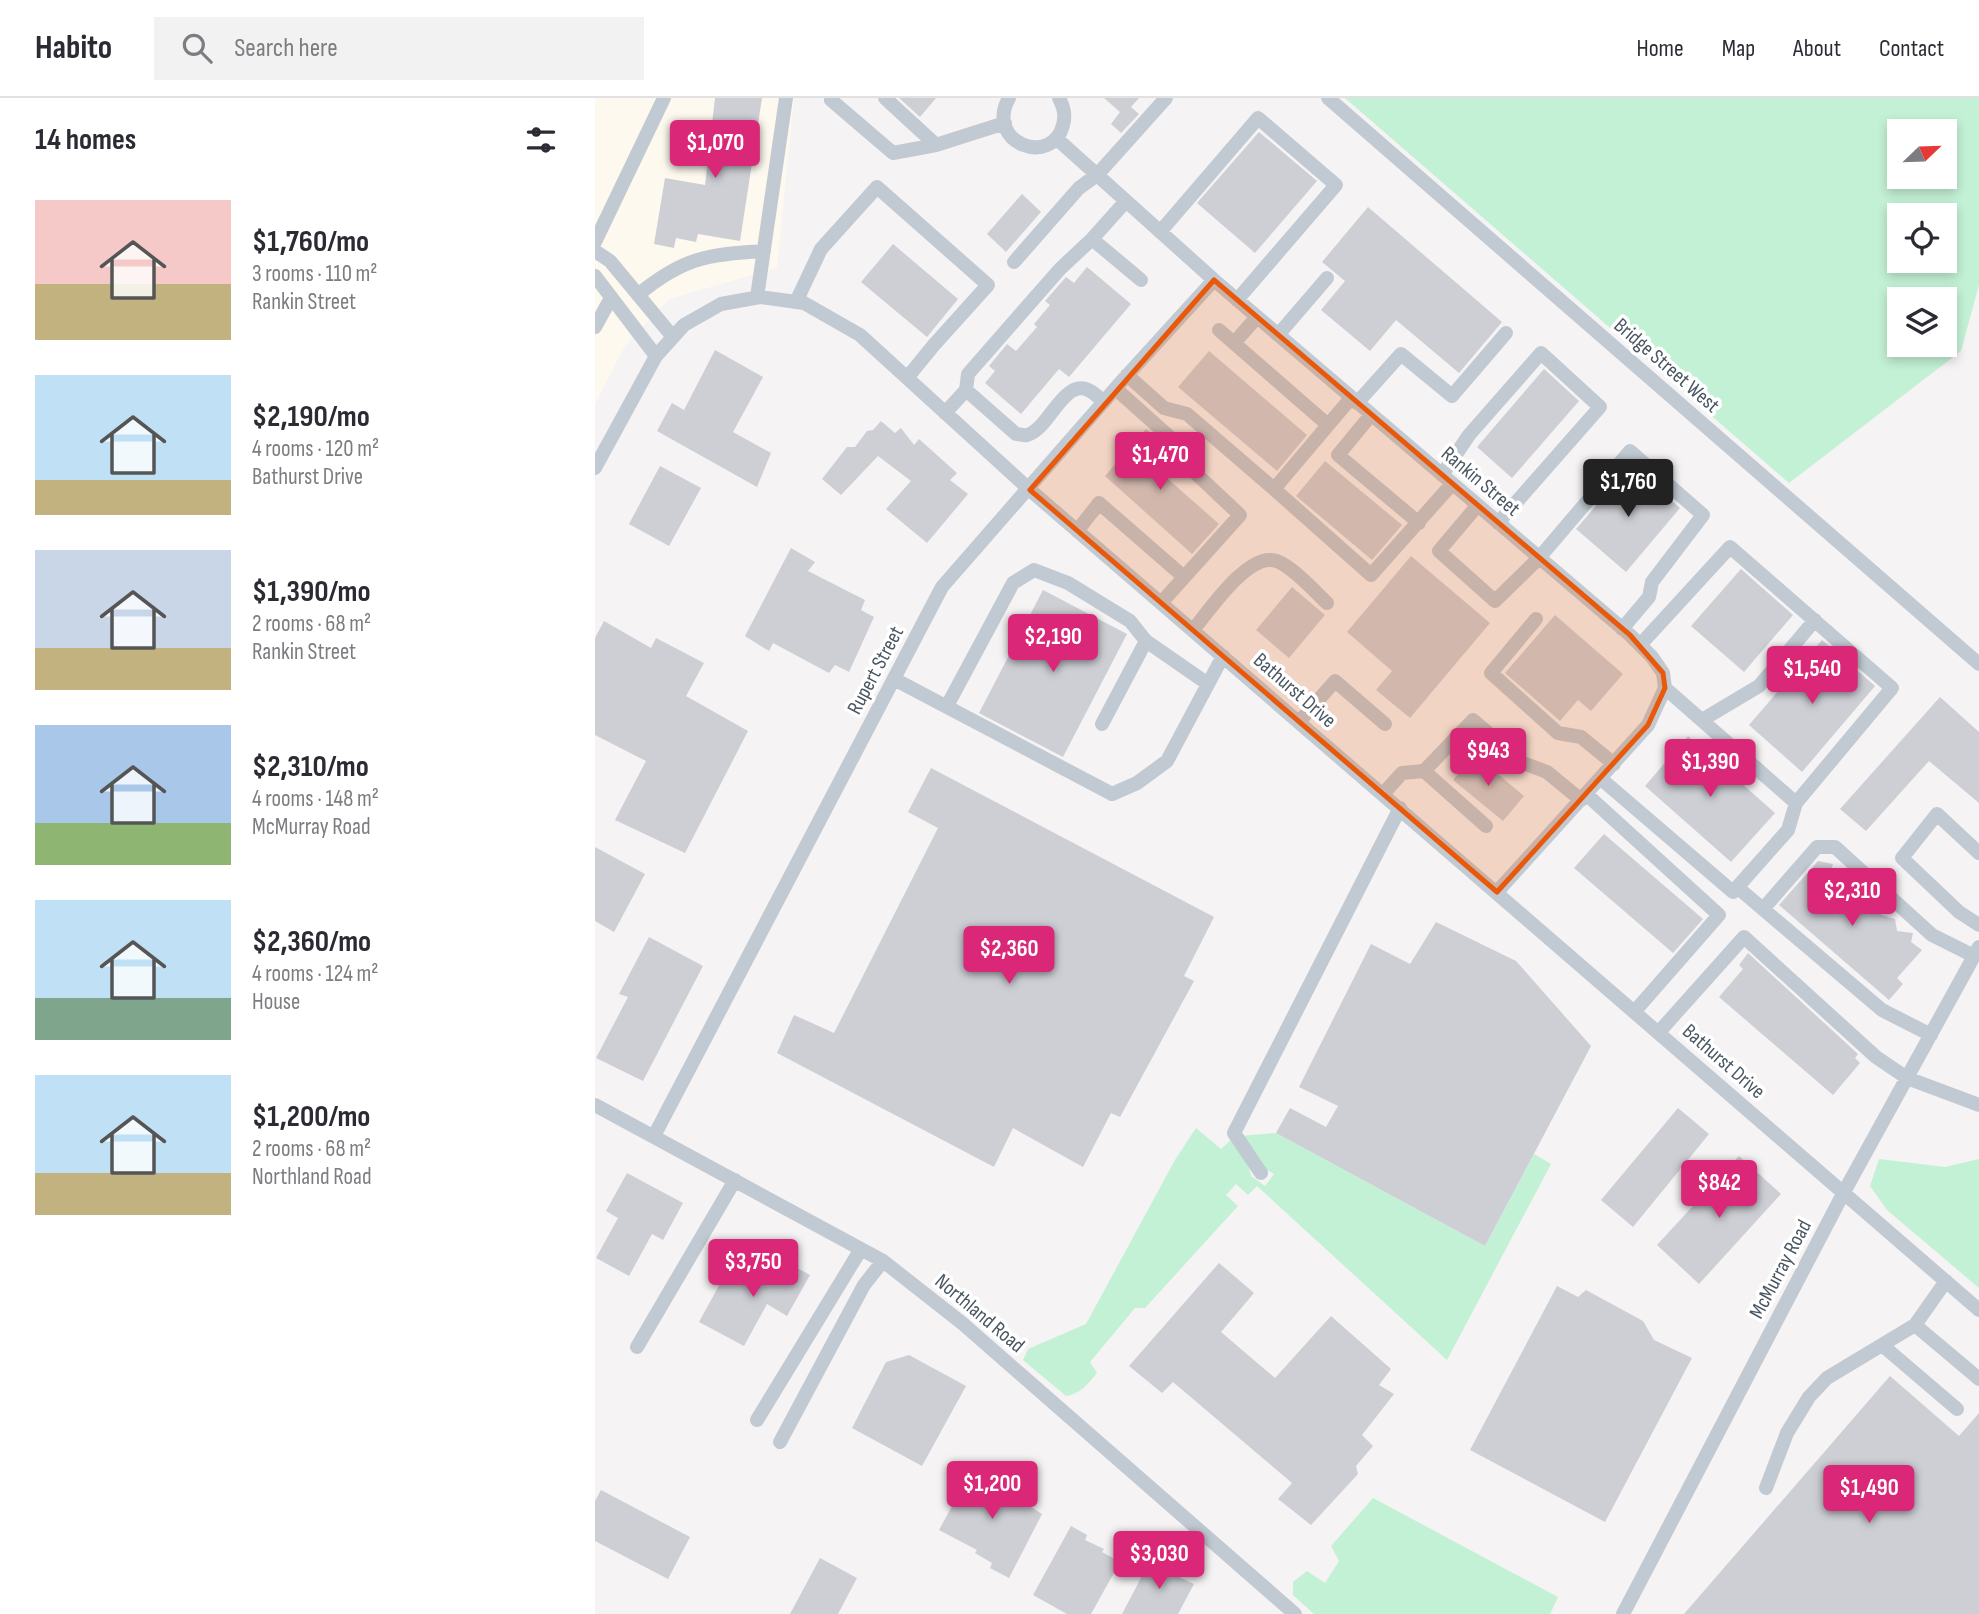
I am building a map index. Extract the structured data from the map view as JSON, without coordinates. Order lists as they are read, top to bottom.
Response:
{
  "streets": {
    "street": [
      "Bridge Street West",
      "Rankin Street",
      "Rupert Street",
      "Bathurst Drive",
      "McMurray Road",
      "Northland Road"
    ]
  },
  "crossings": [
    ["Rankin Street", "Rupert Street"],
    ["Rupert Street", "Bathurst Drive"],
    ["Rupert Street", "Northland Road"],
    ["Bathurst Drive", "McMurray Road"]
  ],
  "north": "top right",
  "page": {
    "header": "Habito",
    "search": "Search here",
    "nav": [
      "Home",
      "Map",
      "About",
      "Contact"
    ],
    "heading": "14 homes",
    "price": [
      "$1,070",
      "$1,470",
      "$1,760",
      "$2,190",
      "$1,540",
      "$943",
      "$1,390",
      "$2,310",
      "$2,360",
      "$842",
      "$3,750",
      "$1,200",
      "$1,490",
      "$3,030"
    ],
    "list": [
      {
        "name": "$1,760/mo",
        "note": "3 rooms · 110 m² · Rankin Street"
      },
      {
        "name": "$2,190/mo",
        "note": "4 rooms · 120 m² · Bathurst Drive"
      },
      {
        "name": "$1,390/mo",
        "note": "2 rooms · 68 m² · Rankin Street"
      },
      {
        "name": "$2,310/mo",
        "note": "4 rooms · 148 m² · McMurray Road"
      },
      {
        "name": "$2,360/mo",
        "note": "4 rooms · 124 m² · House"
      },
      {
        "name": "$1,200/mo",
        "note": "2 rooms · 68 m² · Northland Road"
      }
    ]
  }
}
